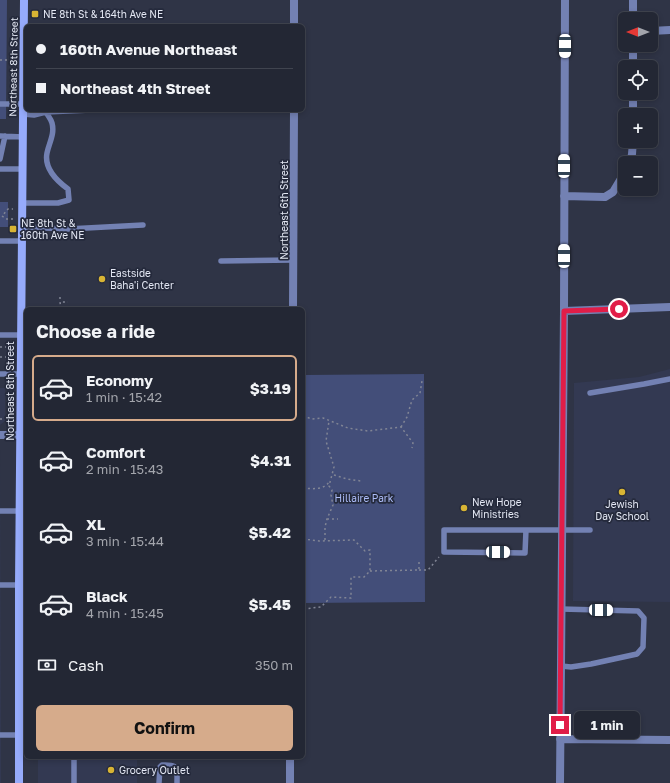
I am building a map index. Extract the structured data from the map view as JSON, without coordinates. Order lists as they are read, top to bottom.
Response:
{
  "streets": {
    "main road": ["Northeast 8th Street"],
    "street": ["Northeast 6th Street"]
  },
  "parks": ["Hillaire Park"],
  "places": {
    "transit": ["NE 8th St & 164th Ave NE", "NE 8th St & 160th Ave NE"],
    "other": [
      "Eastside Baha'i Center",
      "Jewish Day School",
      "New Hope Ministries",
      "Grocery Outlet"
    ]
  },
  "north": "left",
  "page": {
    "map_buttons": ["+", "−"],
    "banner": ["160th Avenue Northeast", "Northeast 4th Street"],
    "heading": "Choose a ride",
    "list": [
      {
        "name": "Economy",
        "note": "1 min · 15:42",
        "value": "$3.19"
      },
      {
        "name": "Comfort",
        "note": "2 min · 15:43",
        "value": "$4.31"
      },
      {
        "name": "XL",
        "note": "3 min · 15:44",
        "value": "$5.42"
      },
      {
        "name": "Black",
        "note": "4 min · 15:45",
        "value": "$5.45"
      }
    ],
    "pay": ["Cash", "350 m"],
    "buttons": "Confirm",
    "bubble": "1 min"
  }
}
